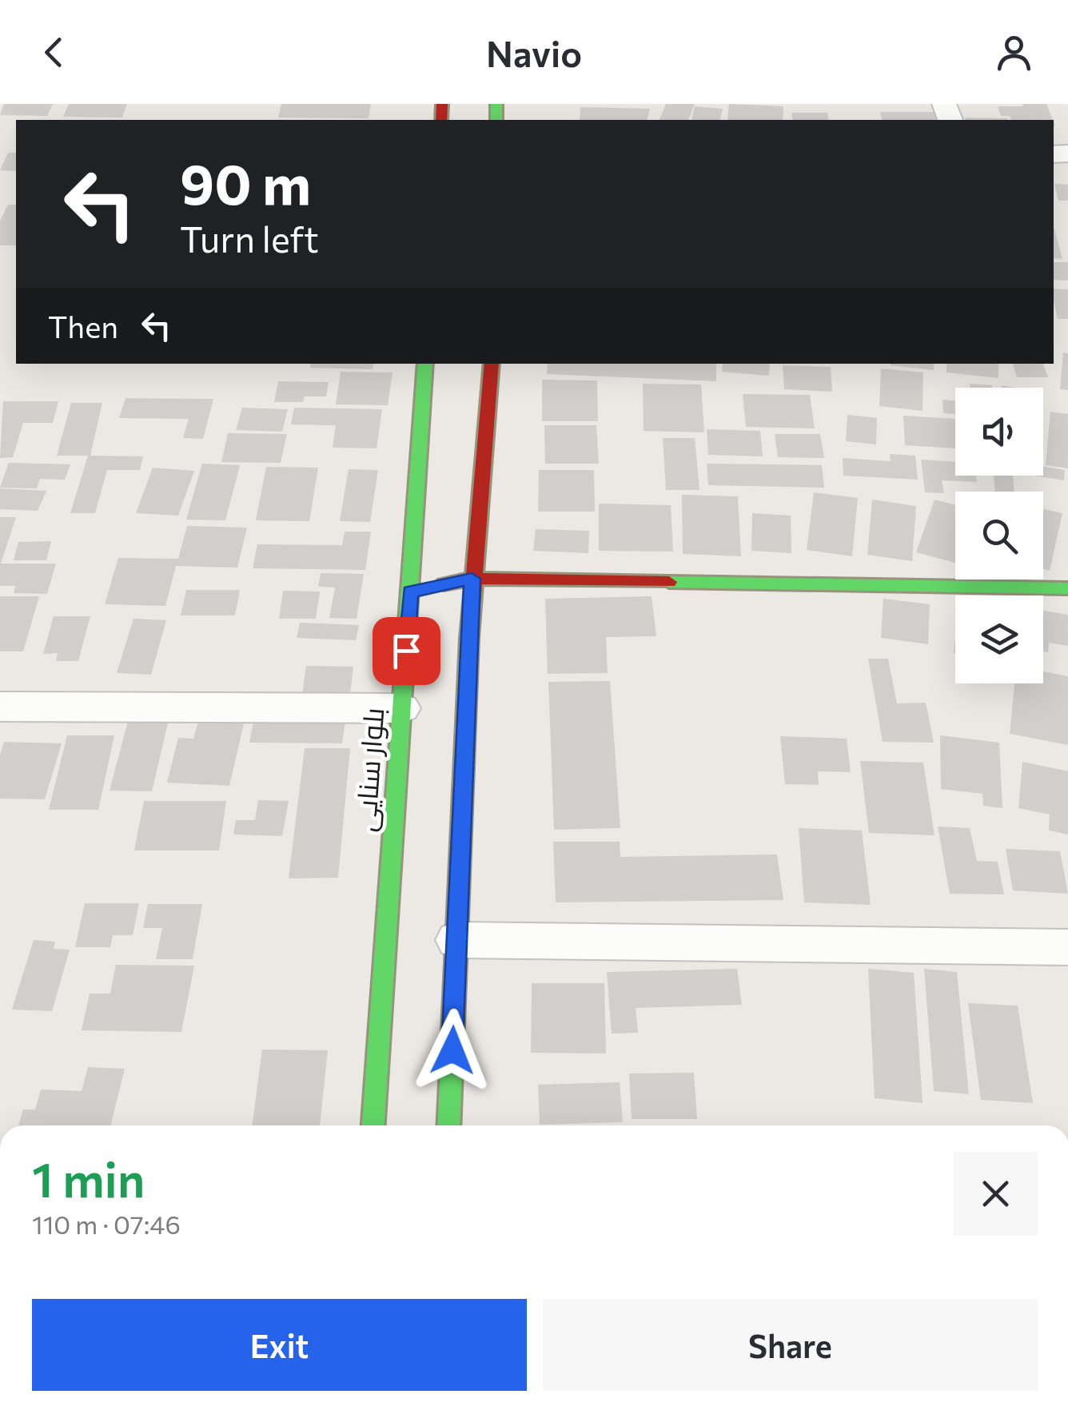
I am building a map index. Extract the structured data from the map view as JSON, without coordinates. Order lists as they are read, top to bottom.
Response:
{
  "streets": {
    "main road": ["بلوار سنایی"]
  },
  "page": {
    "header": "Navio",
    "turn": ["90 m", "Turn left"],
    "then": "Then",
    "heading": ["1 min", "110 m · 07:46"],
    "buttons": ["Exit", "Share"]
  }
}
